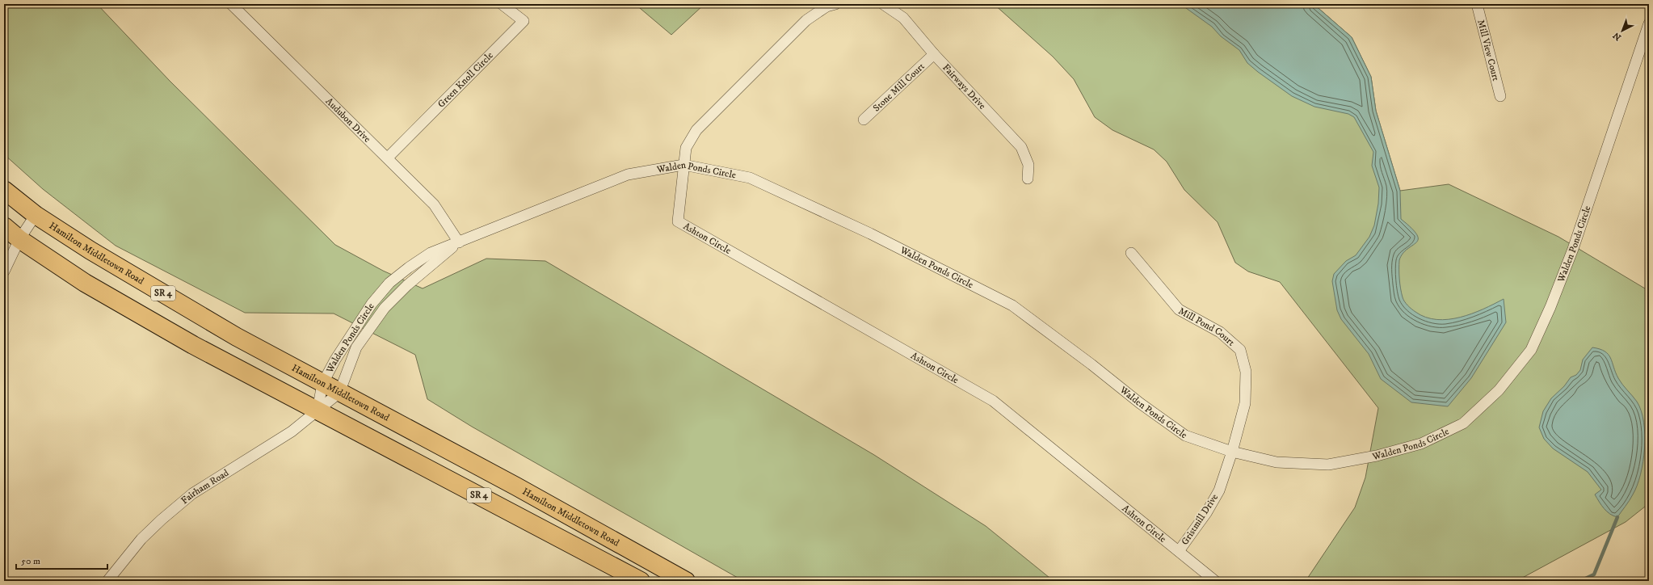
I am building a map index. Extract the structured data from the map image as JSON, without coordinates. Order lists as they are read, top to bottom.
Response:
{
  "streets": {
    "highway": ["Hamilton Middletown Road", "SR 4"],
    "street": [
      "Mill View Court",
      "Green Knoll Circle",
      "Fairways Drive",
      "Stone Mill Court",
      "Audubon Drive",
      "Walden Ponds Circle",
      "Ashton Circle",
      "Mill Pond Court",
      "Fairham Road",
      "Gristmill Drive"
    ]
  },
  "crossings": [
    ["Green Knoll Circle", "Audubon Drive"],
    ["Fairways Drive", "Stone Mill Court"],
    ["Audubon Drive", "Walden Ponds Circle"],
    ["Walden Ponds Circle", "Ashton Circle"],
    ["Walden Ponds Circle", "Hamilton Middletown Road"],
    ["Walden Ponds Circle", "SR 4"],
    ["Walden Ponds Circle", "Mill Pond Court"],
    ["Walden Ponds Circle", "Fairham Road"],
    ["Walden Ponds Circle", "Gristmill Drive"],
    ["Ashton Circle", "Gristmill Drive"],
    ["SR 4", "Fairham Road"],
    ["Mill Pond Court", "Gristmill Drive"]
  ],
  "scale_bar": "50 m",
  "north": "bottom left"
}
